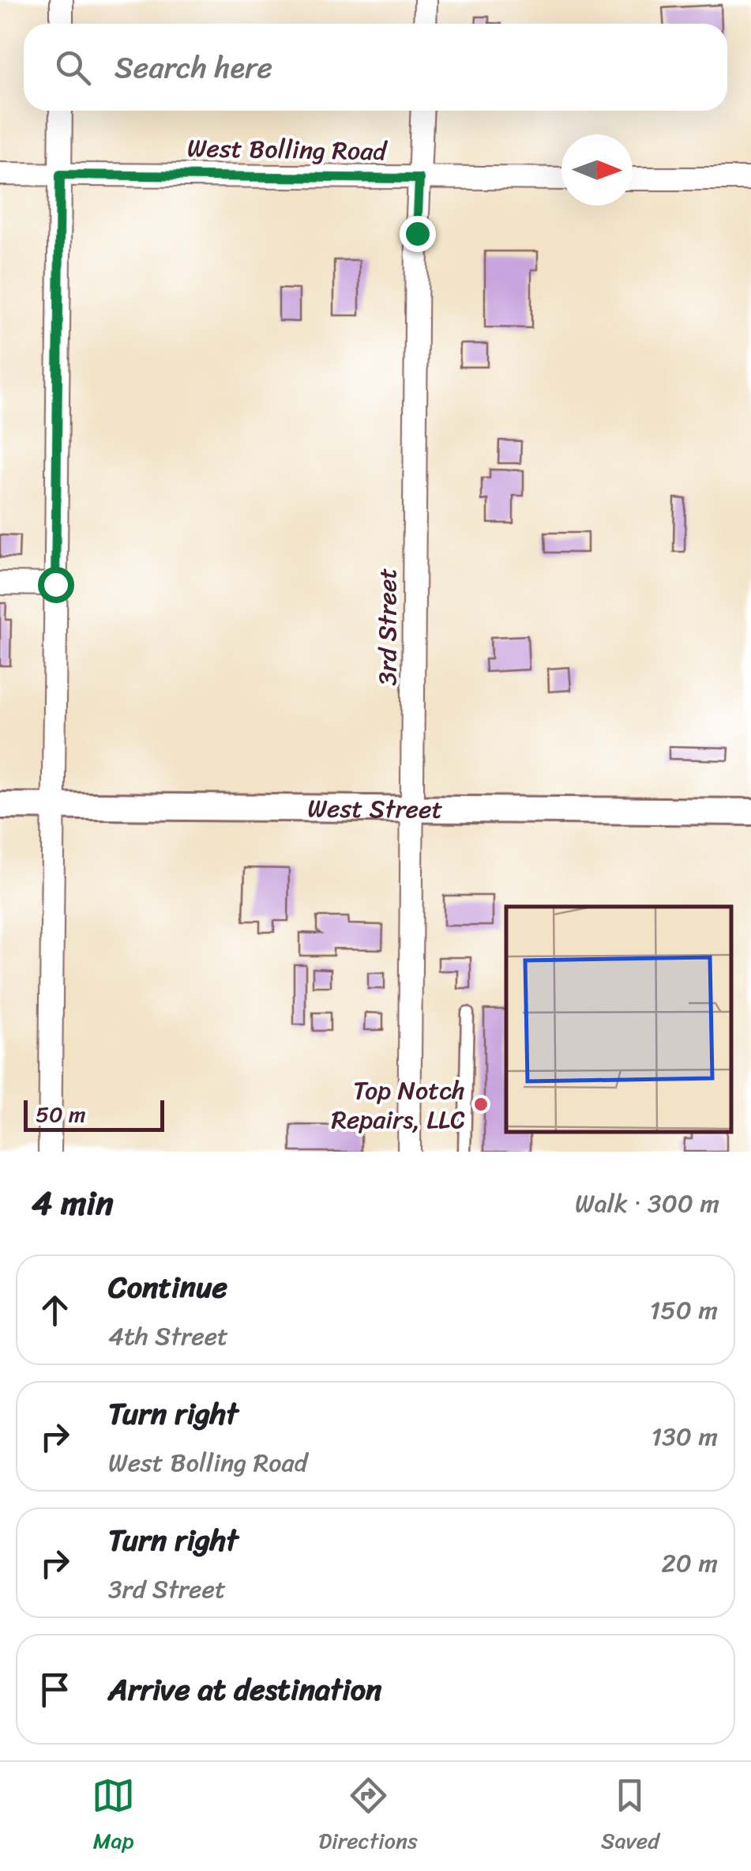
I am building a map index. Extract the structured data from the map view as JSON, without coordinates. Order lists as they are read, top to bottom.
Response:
{
  "streets": {
    "street": ["West Bolling Road", "3rd Street", "West Street"]
  },
  "crossings": [
    ["West Bolling Road", "3rd Street"],
    ["3rd Street", "West Street"]
  ],
  "places": ["Top Notch Repairs, LLC"],
  "scale_bar": "50 m",
  "north": "right",
  "page": {
    "search": "Search here",
    "scale": "50 m",
    "heading": ["4 min", "Walk · 300 m"],
    "list": [
      ["Continue", "4th Street", "150 m"],
      ["Turn right", "West Bolling Road", "130 m"],
      ["Turn right", "3rd Street", "20 m"],
      "Arrive at destination"
    ],
    "nav": ["Map", "Directions", "Saved"]
  }
}
